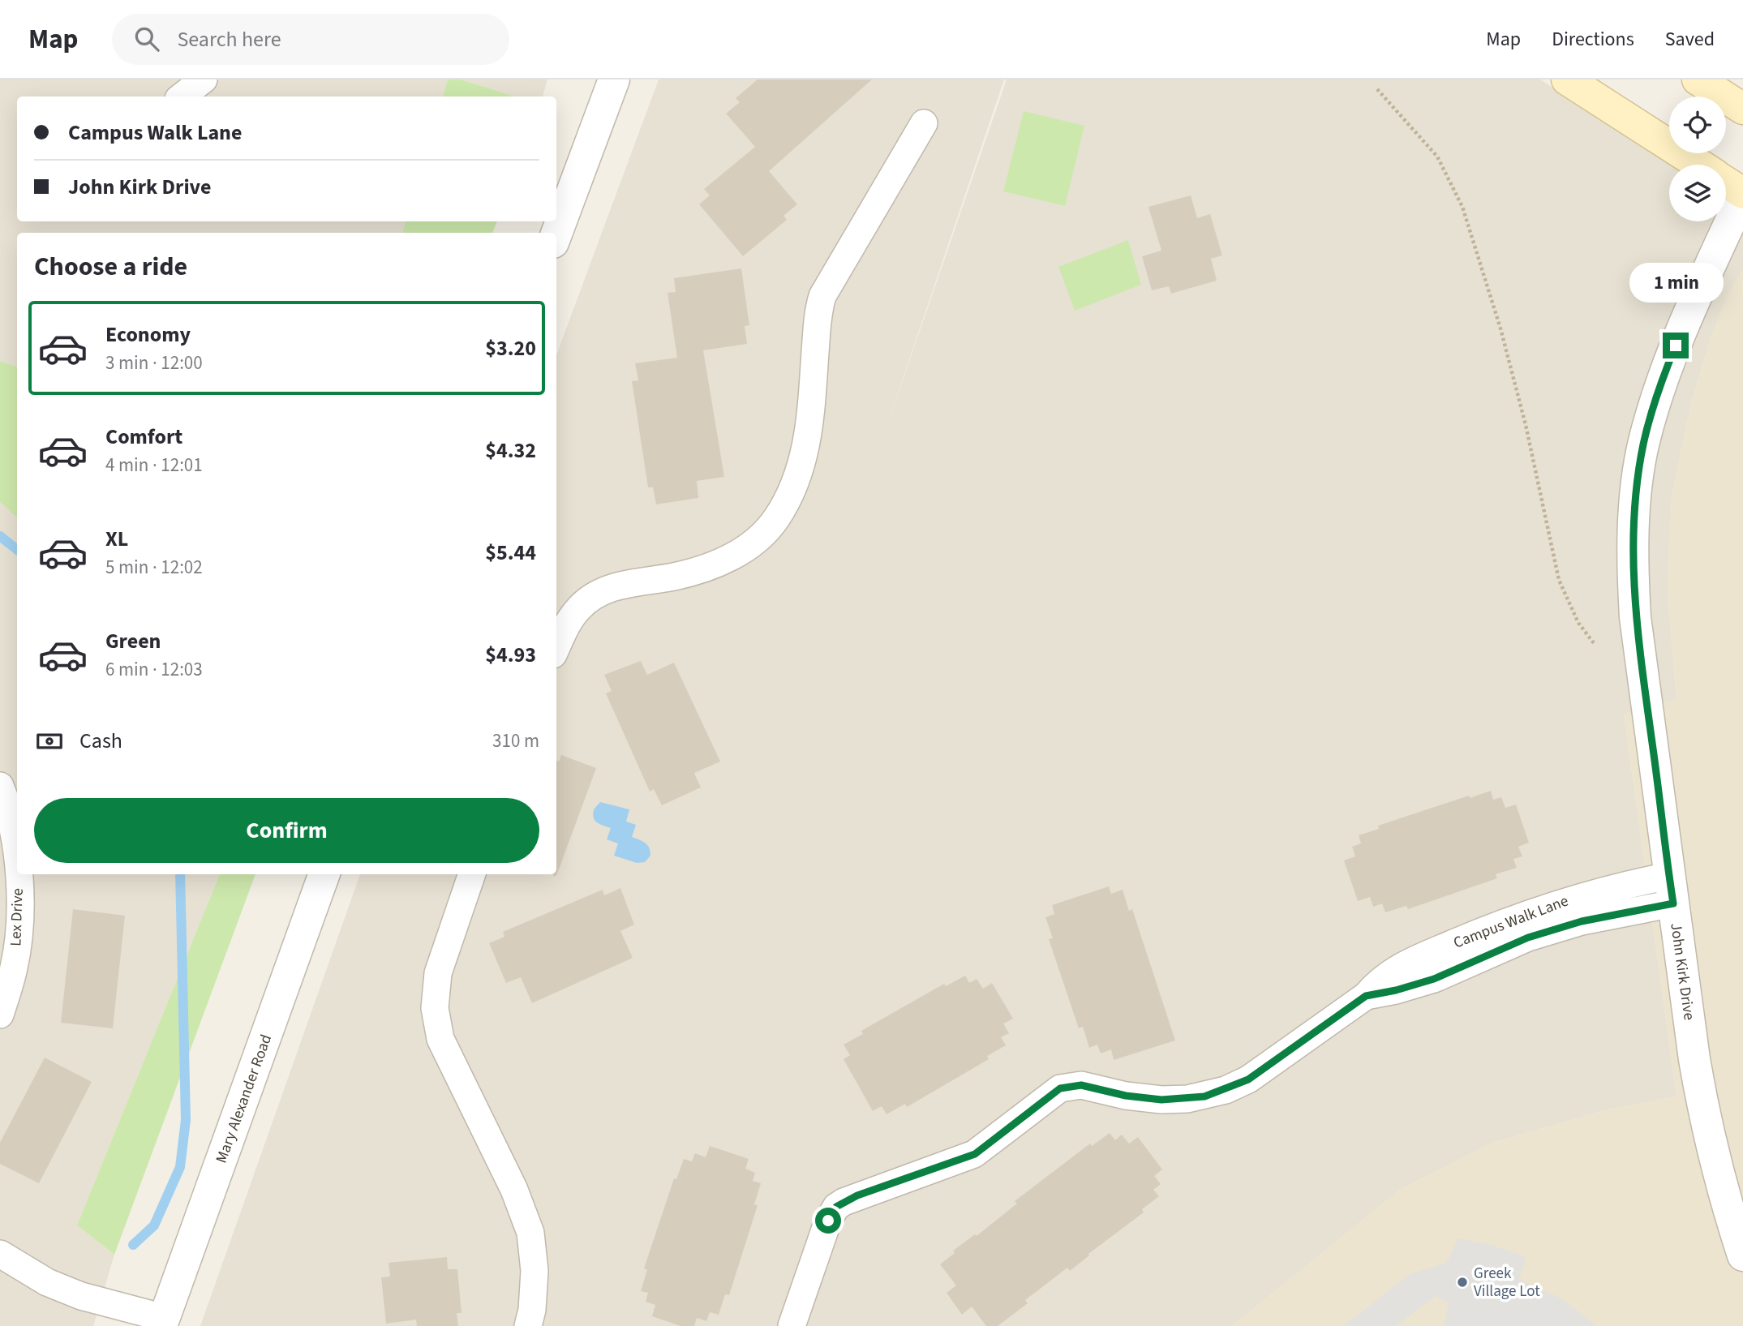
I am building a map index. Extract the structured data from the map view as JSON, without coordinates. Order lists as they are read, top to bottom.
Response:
{
  "streets": {
    "street": [
      "Lex Drive",
      "Campus Walk Lane",
      "John Kirk Drive",
      "Mary Alexander Road"
    ]
  },
  "crossings": [
    ["Campus Walk Lane", "John Kirk Drive"]
  ],
  "places": ["Greek Village Lot"],
  "page": {
    "header": "Map",
    "search": "Search here",
    "nav": ["Map", "Directions", "Saved"],
    "banner": ["Campus Walk Lane", "John Kirk Drive"],
    "heading": "Choose a ride",
    "bubble": "1 min",
    "list": [
      {
        "name": "Economy",
        "note": "3 min · 12:00",
        "value": "$3.20"
      },
      {
        "name": "Comfort",
        "note": "4 min · 12:01",
        "value": "$4.32"
      },
      {
        "name": "XL",
        "note": "5 min · 12:02",
        "value": "$5.44"
      },
      {
        "name": "Green",
        "note": "6 min · 12:03",
        "value": "$4.93"
      }
    ],
    "pay": ["Cash", "310 m"],
    "buttons": "Confirm"
  }
}
